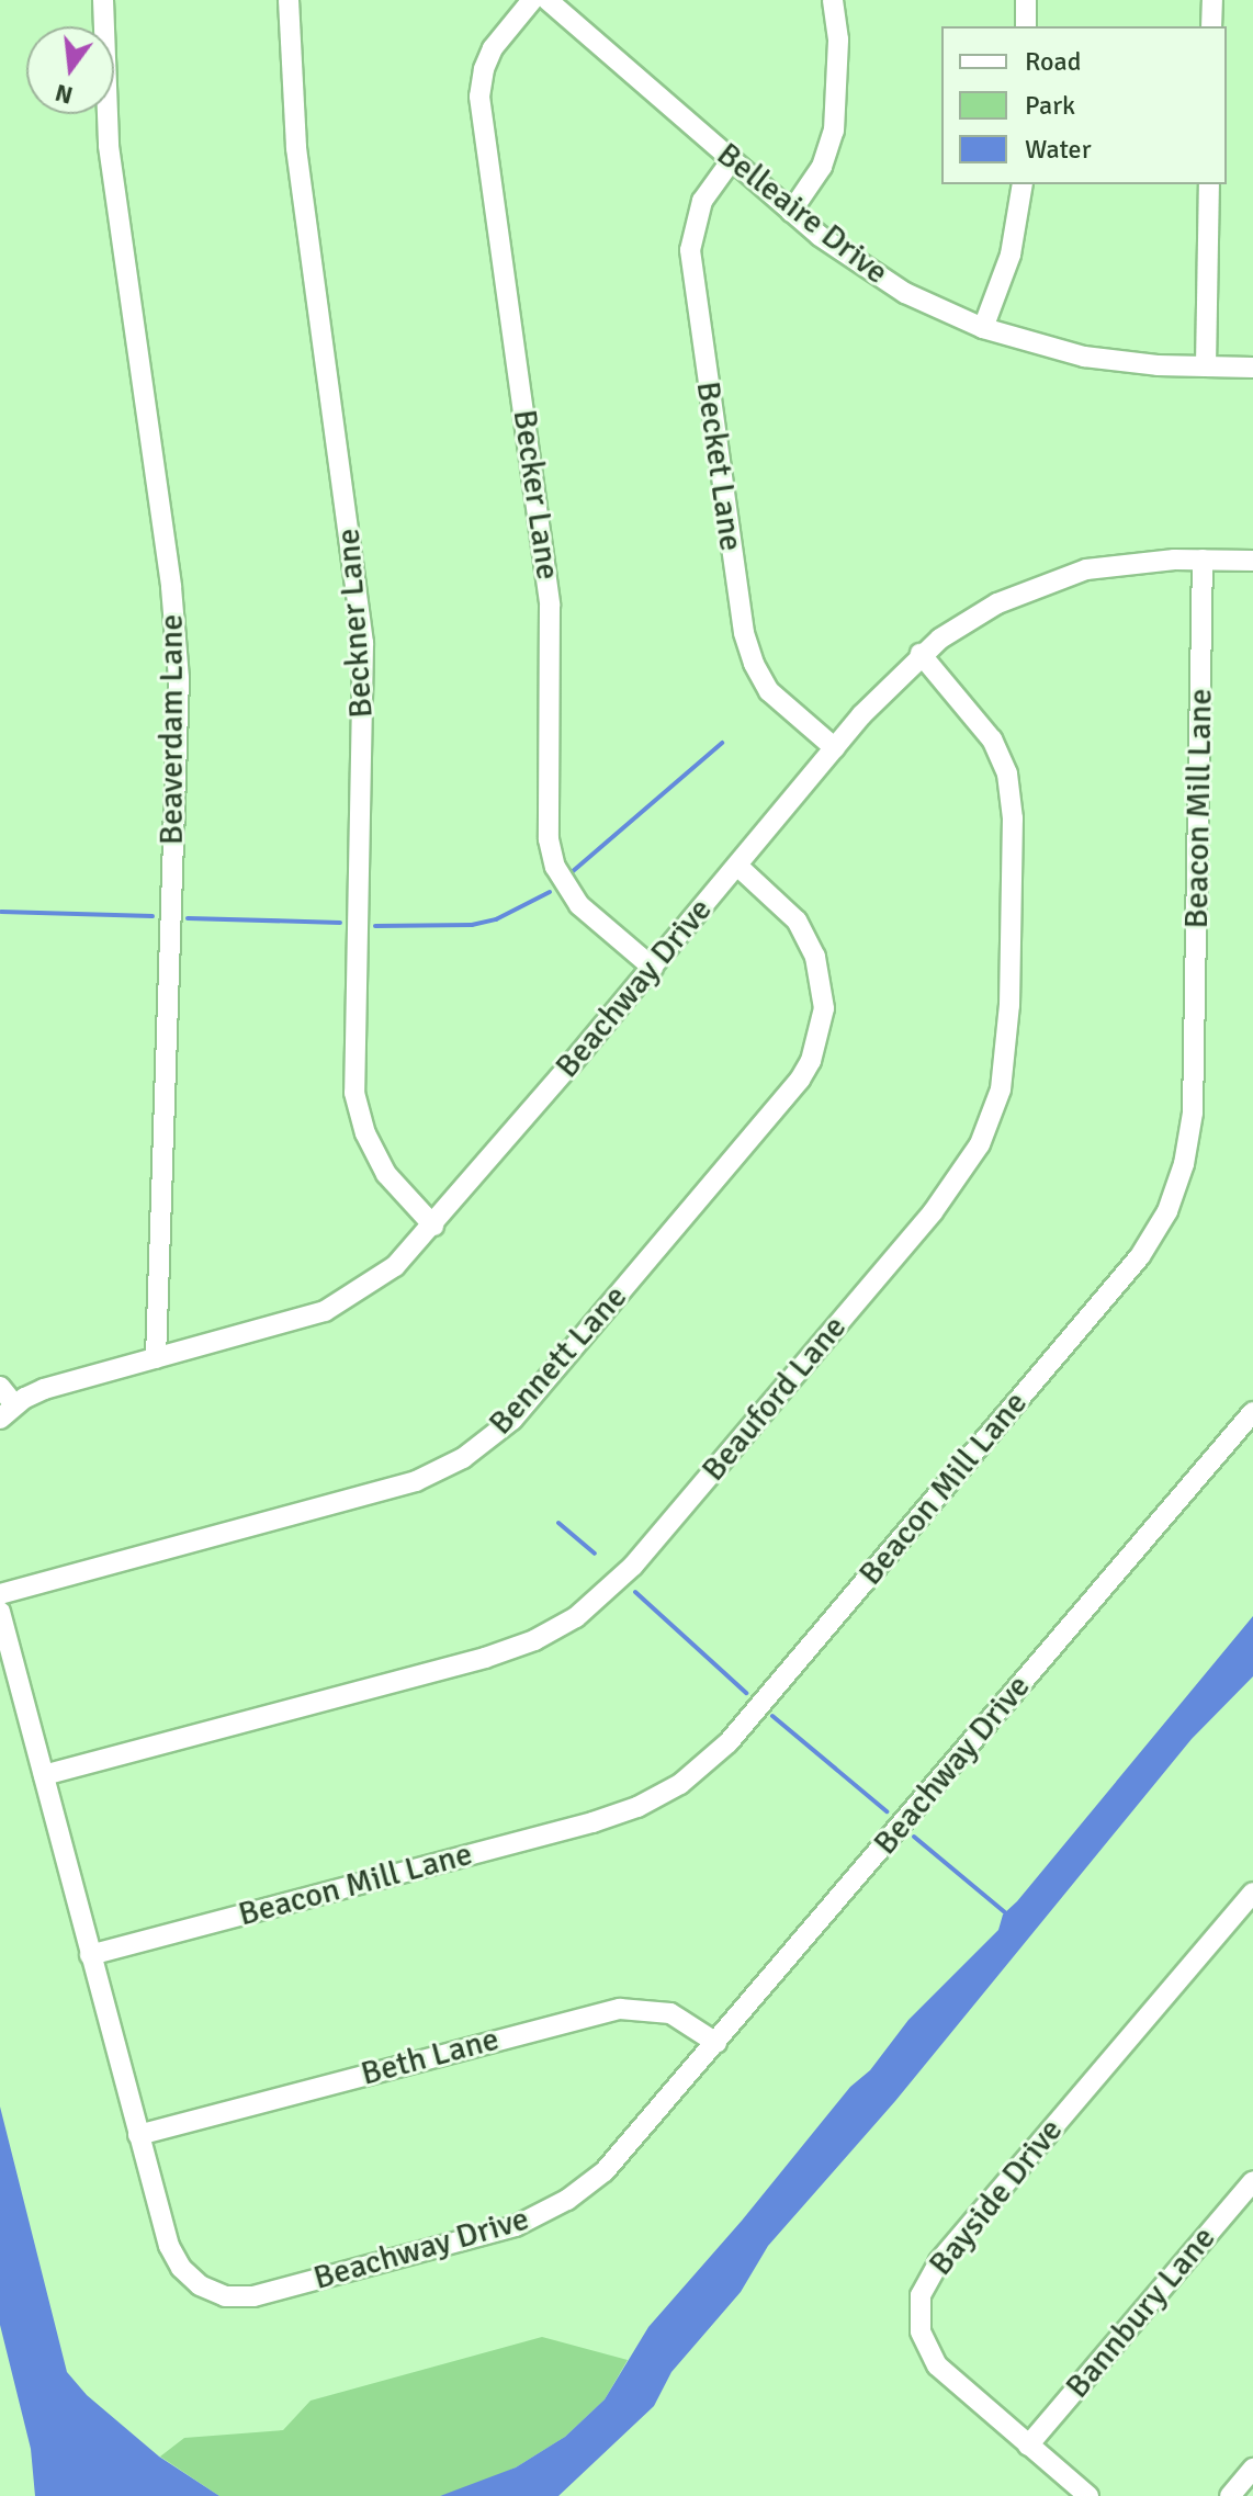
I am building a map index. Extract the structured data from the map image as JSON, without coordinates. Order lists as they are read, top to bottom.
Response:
{
  "streets": {
    "street": [
      "Belleaire Drive",
      "Becket Lane",
      "Becker Lane",
      "Beckner Lane",
      "Beaverdam Lane",
      "Beacon Mill Lane",
      "Beachway Drive",
      "Bennett Lane",
      "Beauford Lane",
      "Beth Lane",
      "Bayside Drive",
      "Bannbury Lane"
    ]
  },
  "crossings": [
    ["Belleaire Drive", "Becket Lane"],
    ["Becket Lane", "Beachway Drive"],
    ["Becker Lane", "Beachway Drive"],
    ["Beckner Lane", "Beachway Drive"],
    ["Beaverdam Lane", "Beachway Drive"],
    ["Beacon Mill Lane", "Beachway Drive"],
    ["Beachway Drive", "Bennett Lane"],
    ["Beachway Drive", "Beauford Lane"],
    ["Beachway Drive", "Beth Lane"],
    ["Bayside Drive", "Bannbury Lane"]
  ],
  "legend": ["Road", "Park", "Water"],
  "north": "bottom"
}
